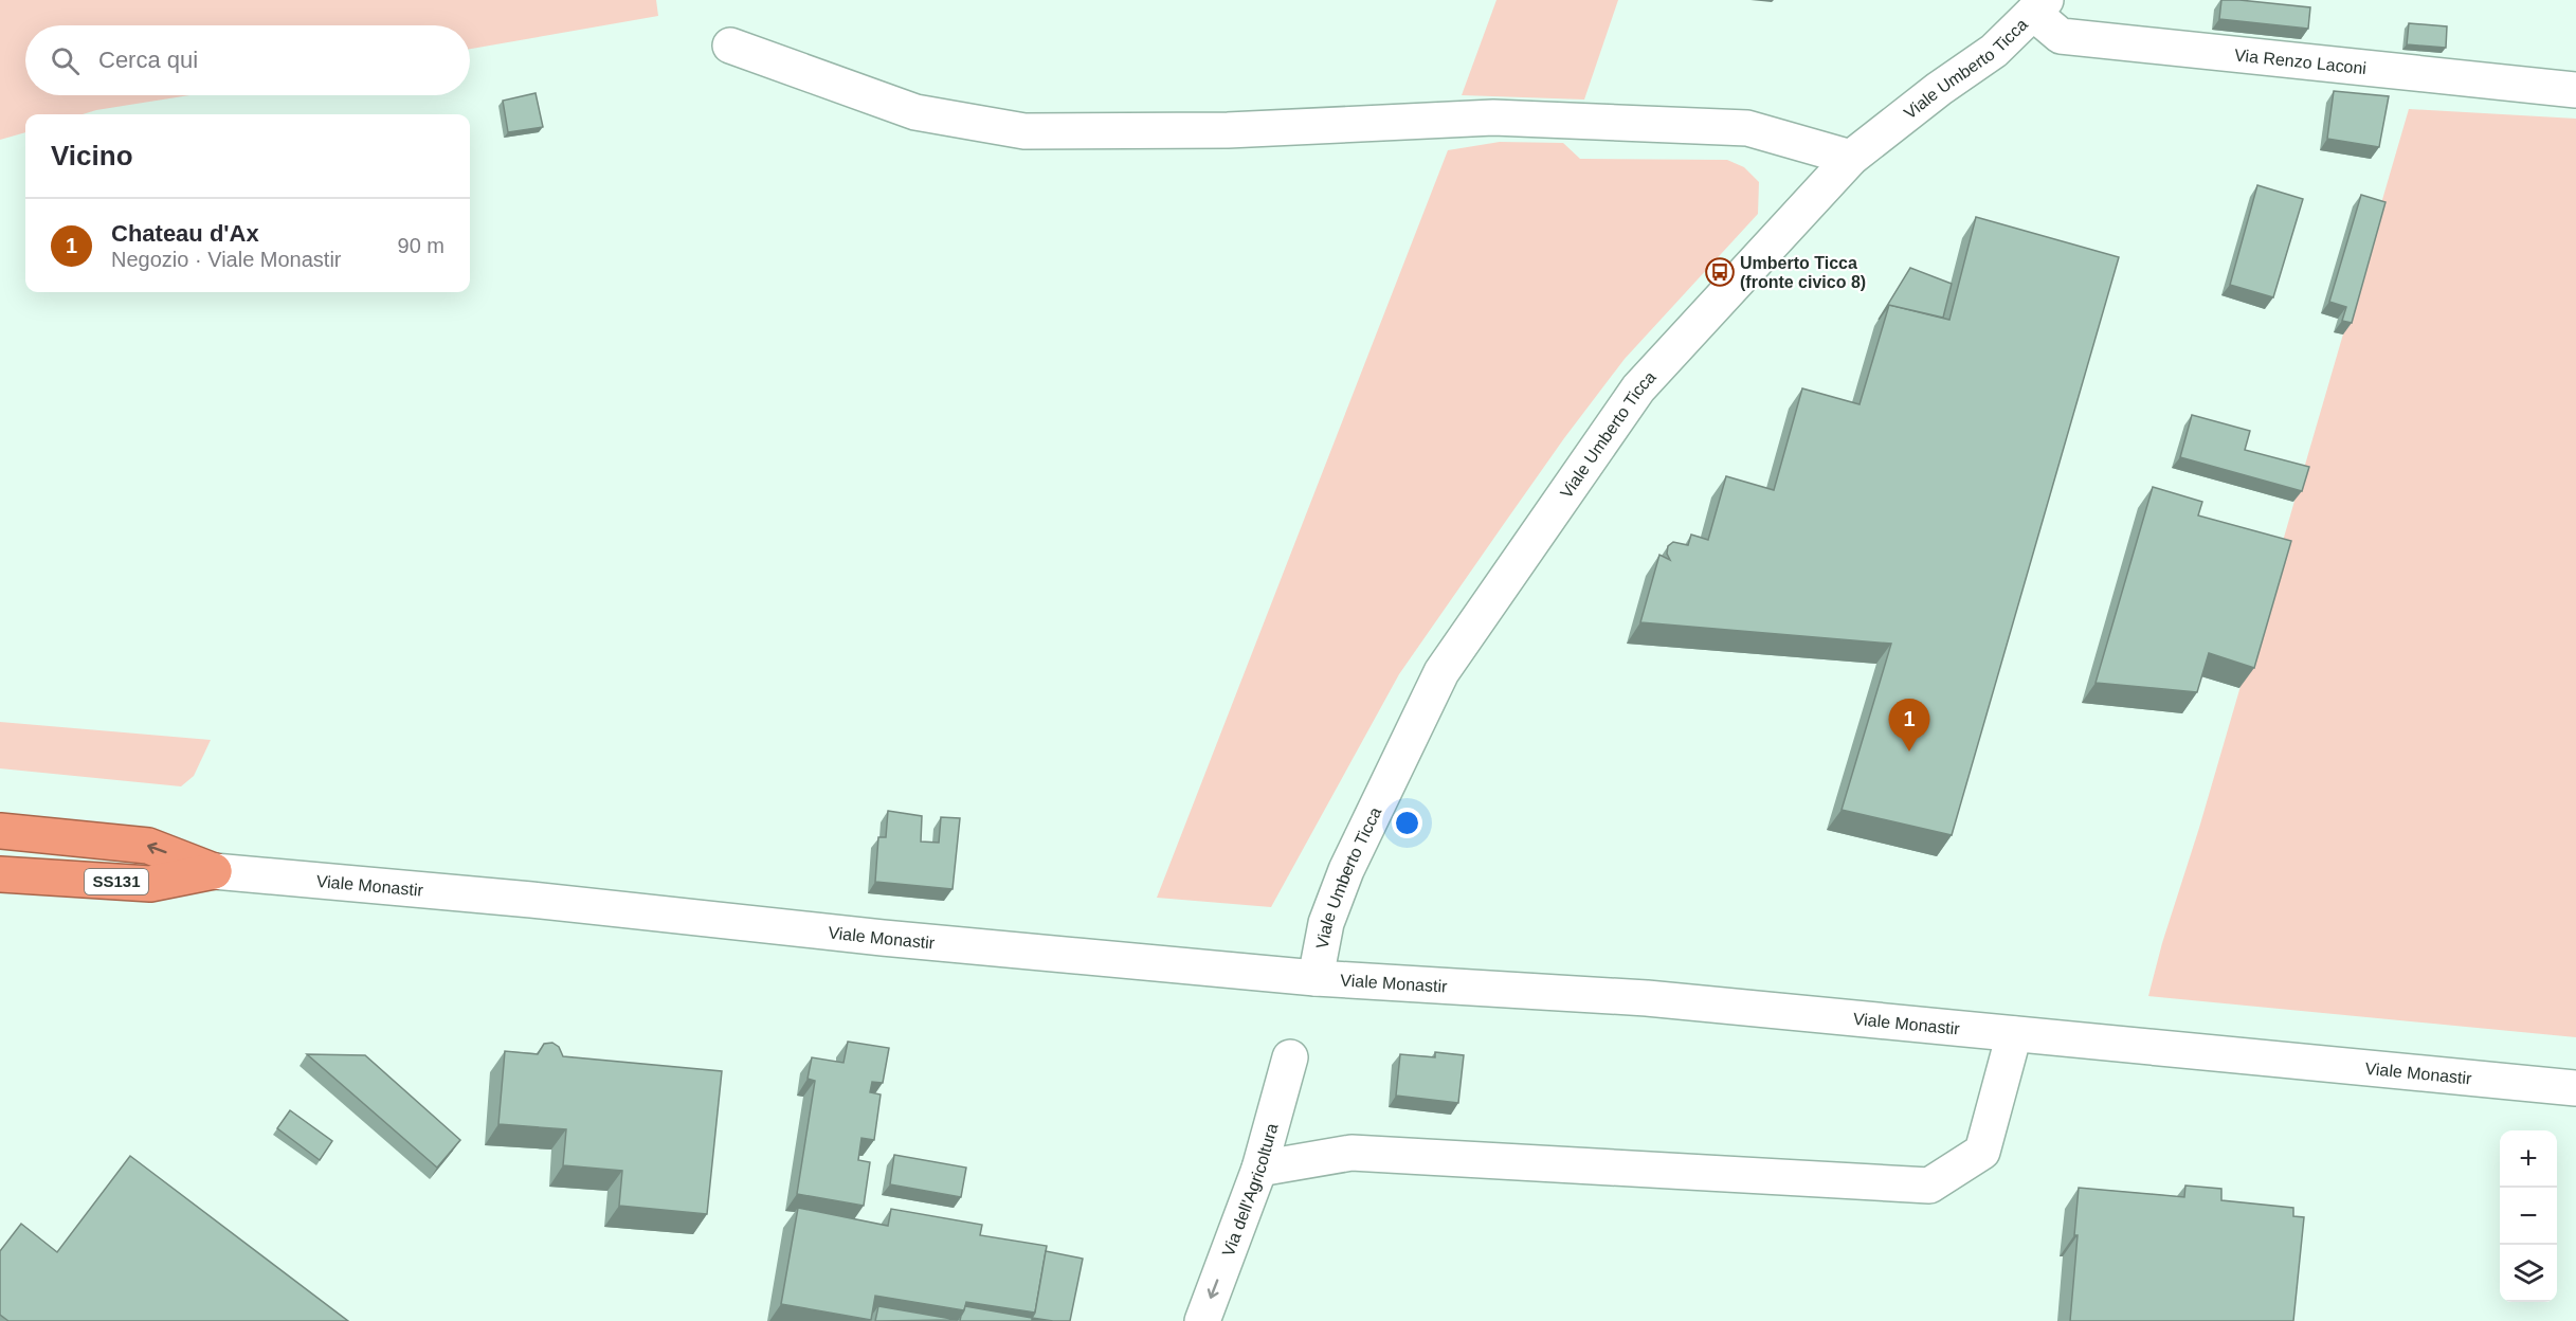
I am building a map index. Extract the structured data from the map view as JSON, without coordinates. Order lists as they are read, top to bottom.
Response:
{
  "streets": {
    "highway": ["SS131"],
    "street": [
      "Via Renzo Laconi",
      "Viale Umberto Ticca",
      "Viale Monastir",
      "Via dell'Agricoltura"
    ]
  },
  "crossings": [
    ["Via Renzo Laconi", "Viale Umberto Ticca"],
    ["Viale Umberto Ticca", "Viale Monastir"],
    ["SS131", "Viale Monastir"]
  ],
  "one_way": ["Via dell'Agricoltura"],
  "places": {
    "bus stop": ["Umberto Ticca (fronte civico 8)"]
  },
  "page": {
    "search": "Cerca qui",
    "heading": "Vicino",
    "list": [
      {
        "mark": "1",
        "name": "Chateau d'Ax",
        "note": "Negozio · Viale Monastir",
        "value": "90 m"
      }
    ],
    "pins": "1",
    "map_buttons": ["+", "−"]
  }
}
